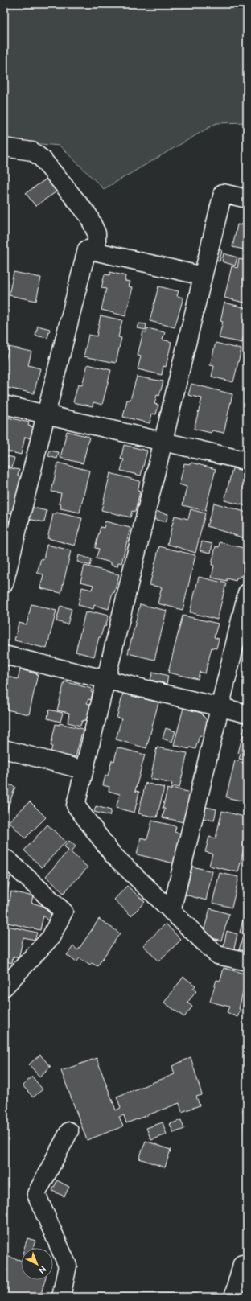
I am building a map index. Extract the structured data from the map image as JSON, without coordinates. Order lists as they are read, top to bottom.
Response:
{
  "north": "bottom right"
}
